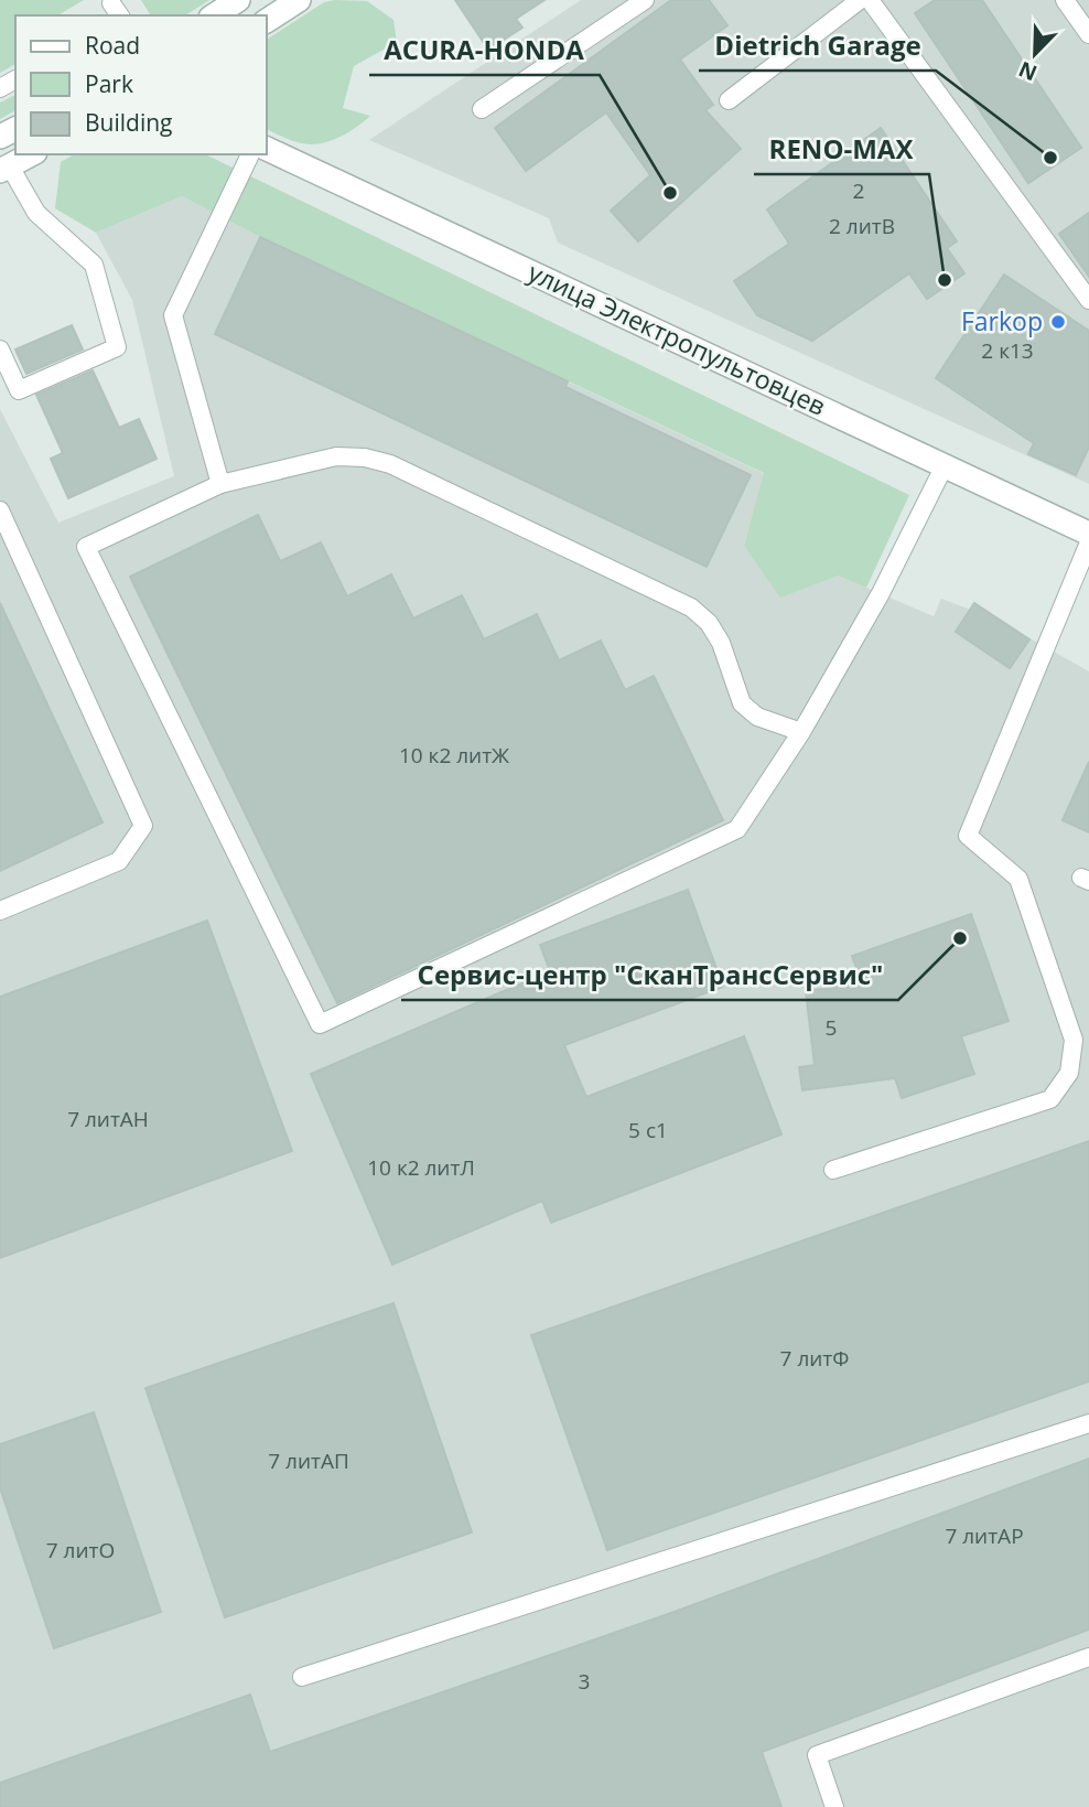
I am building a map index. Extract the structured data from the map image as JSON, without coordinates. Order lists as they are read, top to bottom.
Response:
{
  "streets": {
    "street": ["улица Электропультовцев"]
  },
  "places": [
    "Dietrich Garage",
    "ACURA-HONDA",
    "RENO-MAX",
    "Farkop",
    "Сервис-центр \"СканТрансСервис\""
  ],
  "house_numbers": [
    "2",
    "2 литВ",
    "2 к13",
    "10 к2 литЖ",
    "5",
    "7 литАН",
    "5 с1",
    "10 к2 литЛ",
    "7 литФ",
    "7 литАП",
    "7 литАР",
    "7 литО",
    "3"
  ],
  "legend": ["Road", "Park", "Building"],
  "north": "bottom left"
}
